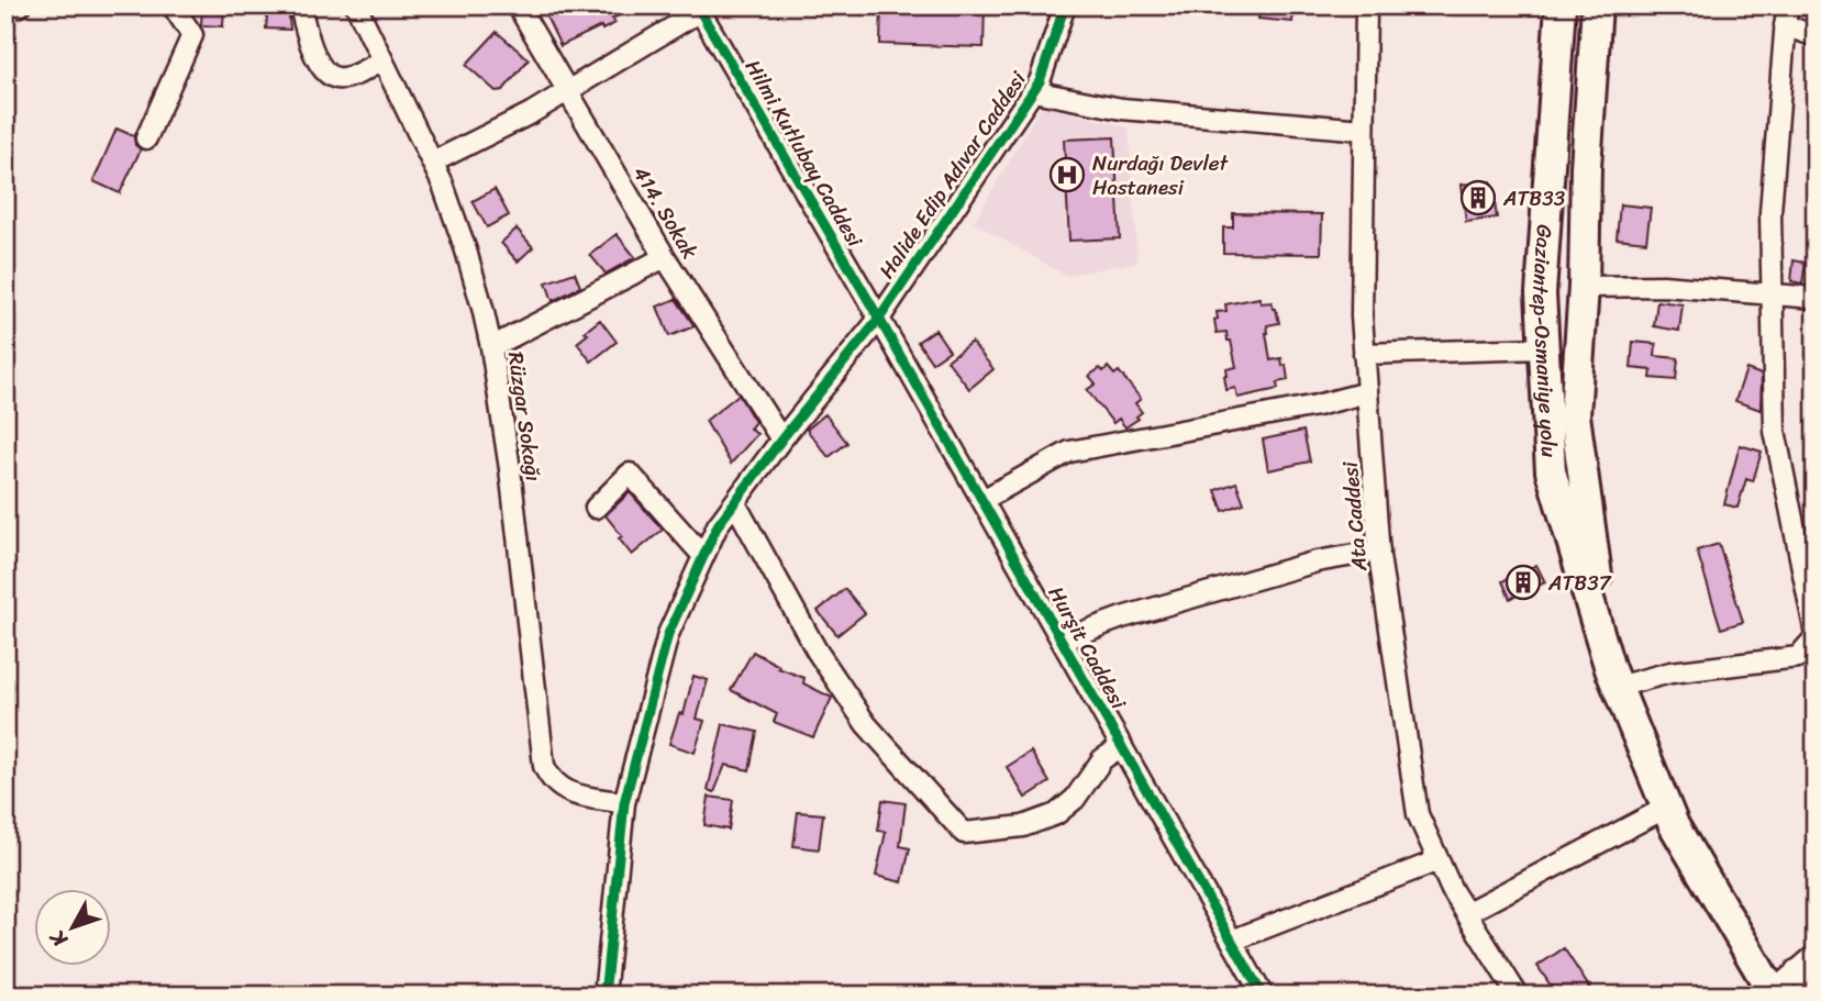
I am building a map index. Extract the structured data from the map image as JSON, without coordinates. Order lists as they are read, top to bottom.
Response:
{
  "streets": {
    "highway": ["Gaziantep-Osmaniye yolu"],
    "street": [
      "Hilmi Kutlubay Caddesi",
      "Halide Edip Adıvar Caddesi",
      "414. Sokak",
      "Rüzgar Sokağı",
      "Ata Caddesi",
      "Hurşit Caddesi"
    ]
  },
  "crossings": [
    ["Hilmi Kutlubay Caddesi", "Halide Edip Adıvar Caddesi"],
    ["Hilmi Kutlubay Caddesi", "Hurşit Caddesi"],
    ["Halide Edip Adıvar Caddesi", "414. Sokak"],
    ["Halide Edip Adıvar Caddesi", "Rüzgar Sokağı"],
    ["Halide Edip Adıvar Caddesi", "Hurşit Caddesi"]
  ],
  "places": {
    "hospital": ["Nurdağı Devlet Hastanesi"],
    "building": ["ATB33", "ATB37"]
  },
  "north": "bottom left"
}
